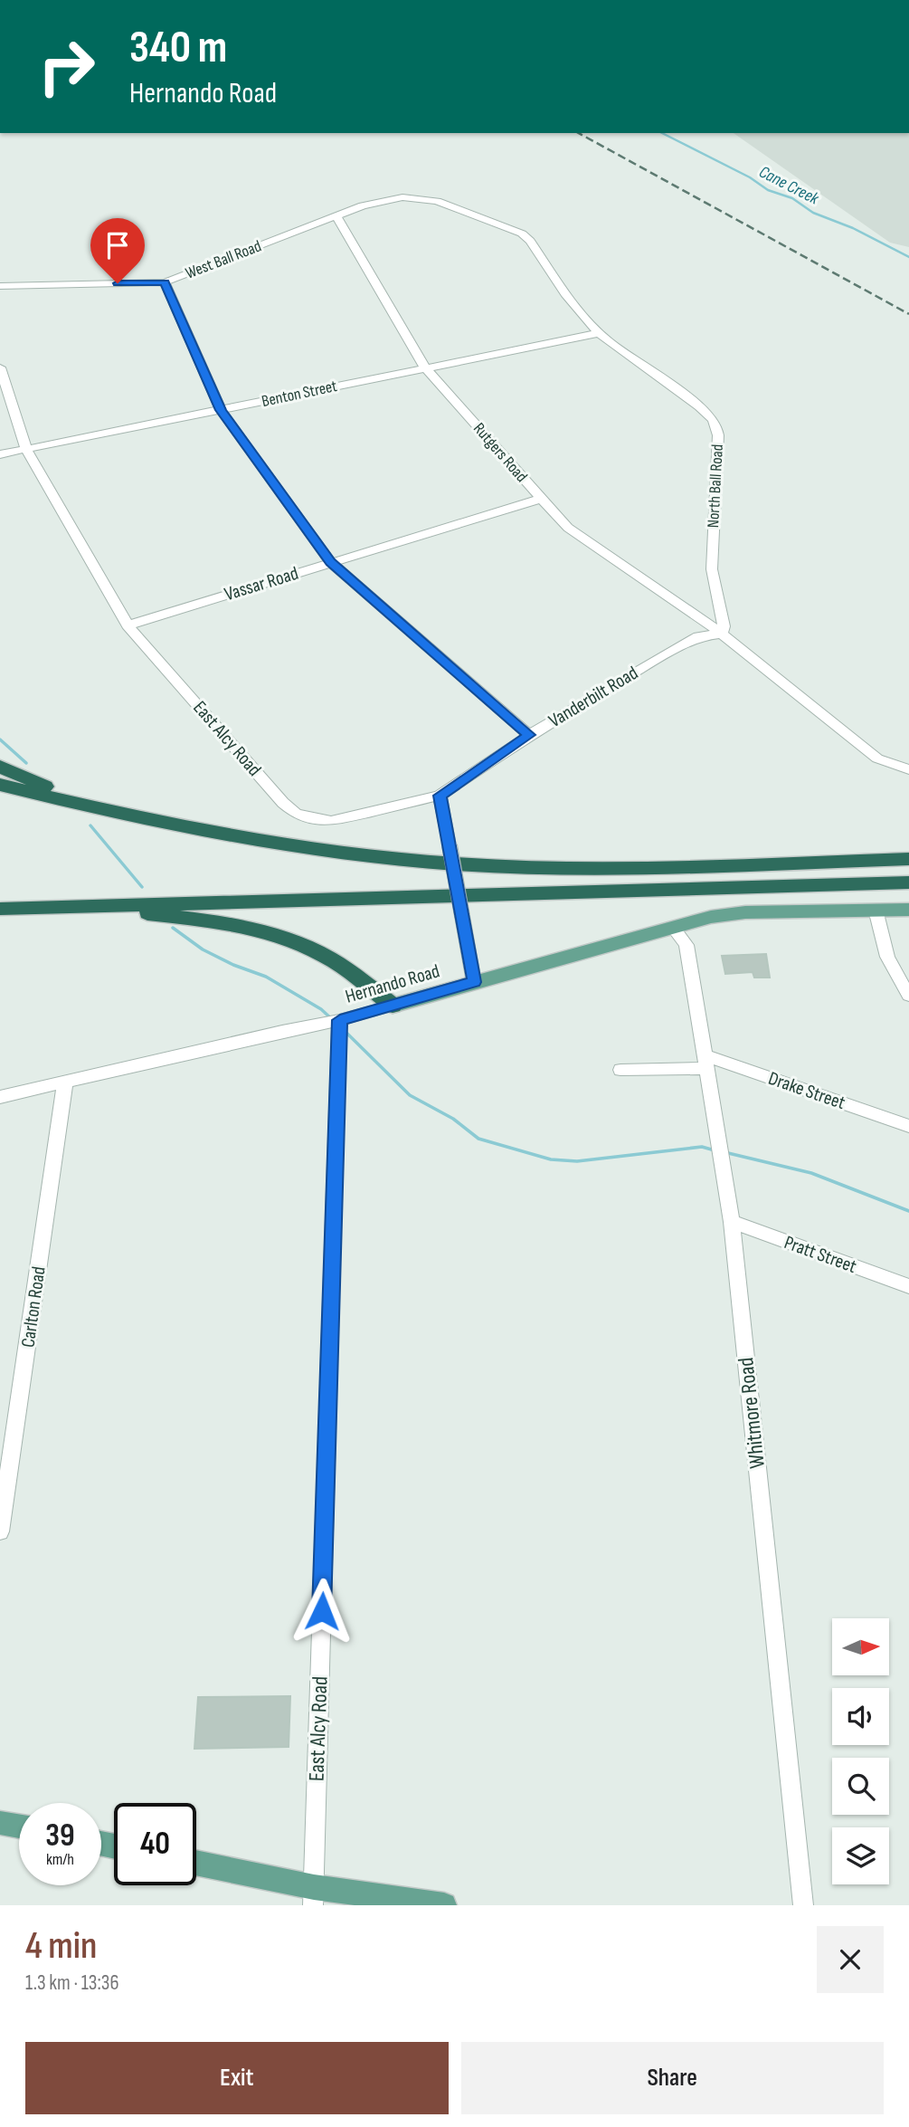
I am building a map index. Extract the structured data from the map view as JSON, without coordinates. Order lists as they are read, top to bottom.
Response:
{
  "streets": {
    "main road": ["Hernando Road"],
    "street": [
      "West Ball Road",
      "Benton Street",
      "Rutgers Road",
      "North Ball Road",
      "Vassar Road",
      "Vanderbilt Road",
      "East Alcy Road",
      "Drake Street",
      "Pratt Street",
      "Carlton Road",
      "Whitmore Road"
    ]
  },
  "crossings": [
    ["West Ball Road", "Rutgers Road"],
    ["West Ball Road", "North Ball Road"],
    ["Benton Street", "Rutgers Road"],
    ["Benton Street", "North Ball Road"],
    ["Benton Street", "East Alcy Road"],
    ["Rutgers Road", "North Ball Road"],
    ["Rutgers Road", "Vassar Road"],
    ["Rutgers Road", "Vanderbilt Road"],
    ["North Ball Road", "Vanderbilt Road"],
    ["Vassar Road", "East Alcy Road"],
    ["Vanderbilt Road", "East Alcy Road"],
    ["East Alcy Road", "Hernando Road"],
    ["Hernando Road", "Carlton Road"],
    ["Hernando Road", "Whitmore Road"],
    ["Drake Street", "Whitmore Road"],
    ["Pratt Street", "Whitmore Road"]
  ],
  "water": ["Cane Creek"],
  "north": "right",
  "page": {
    "turn": ["340 m", "Hernando Road"],
    "speed": "39 km/h",
    "limit": "40",
    "heading": ["4 min", "1.3 km · 13:36"],
    "buttons": ["Exit", "Share"]
  }
}
